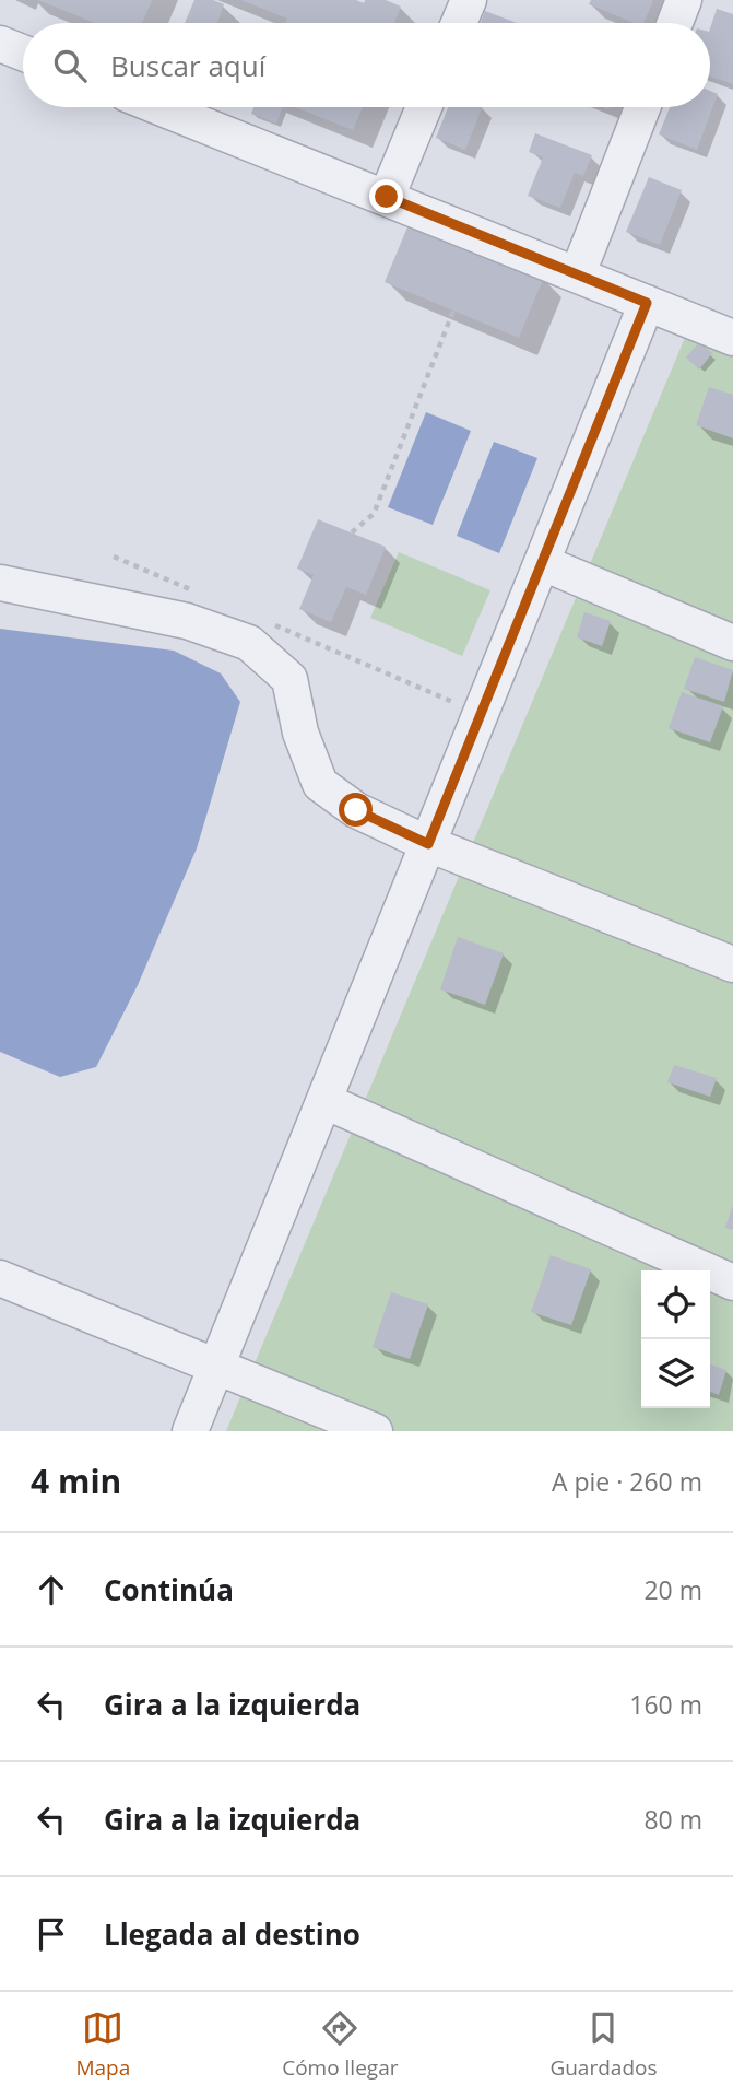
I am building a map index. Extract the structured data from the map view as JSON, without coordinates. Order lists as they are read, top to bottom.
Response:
{
  "page": {
    "search": "Buscar aquí",
    "heading": ["4 min", "A pie · 260 m"],
    "list": [
      ["Continúa", "20 m"],
      ["Gira a la izquierda", "160 m"],
      ["Gira a la izquierda", "80 m"],
      "Llegada al destino"
    ],
    "nav": ["Mapa", "Cómo llegar", "Guardados"]
  }
}
